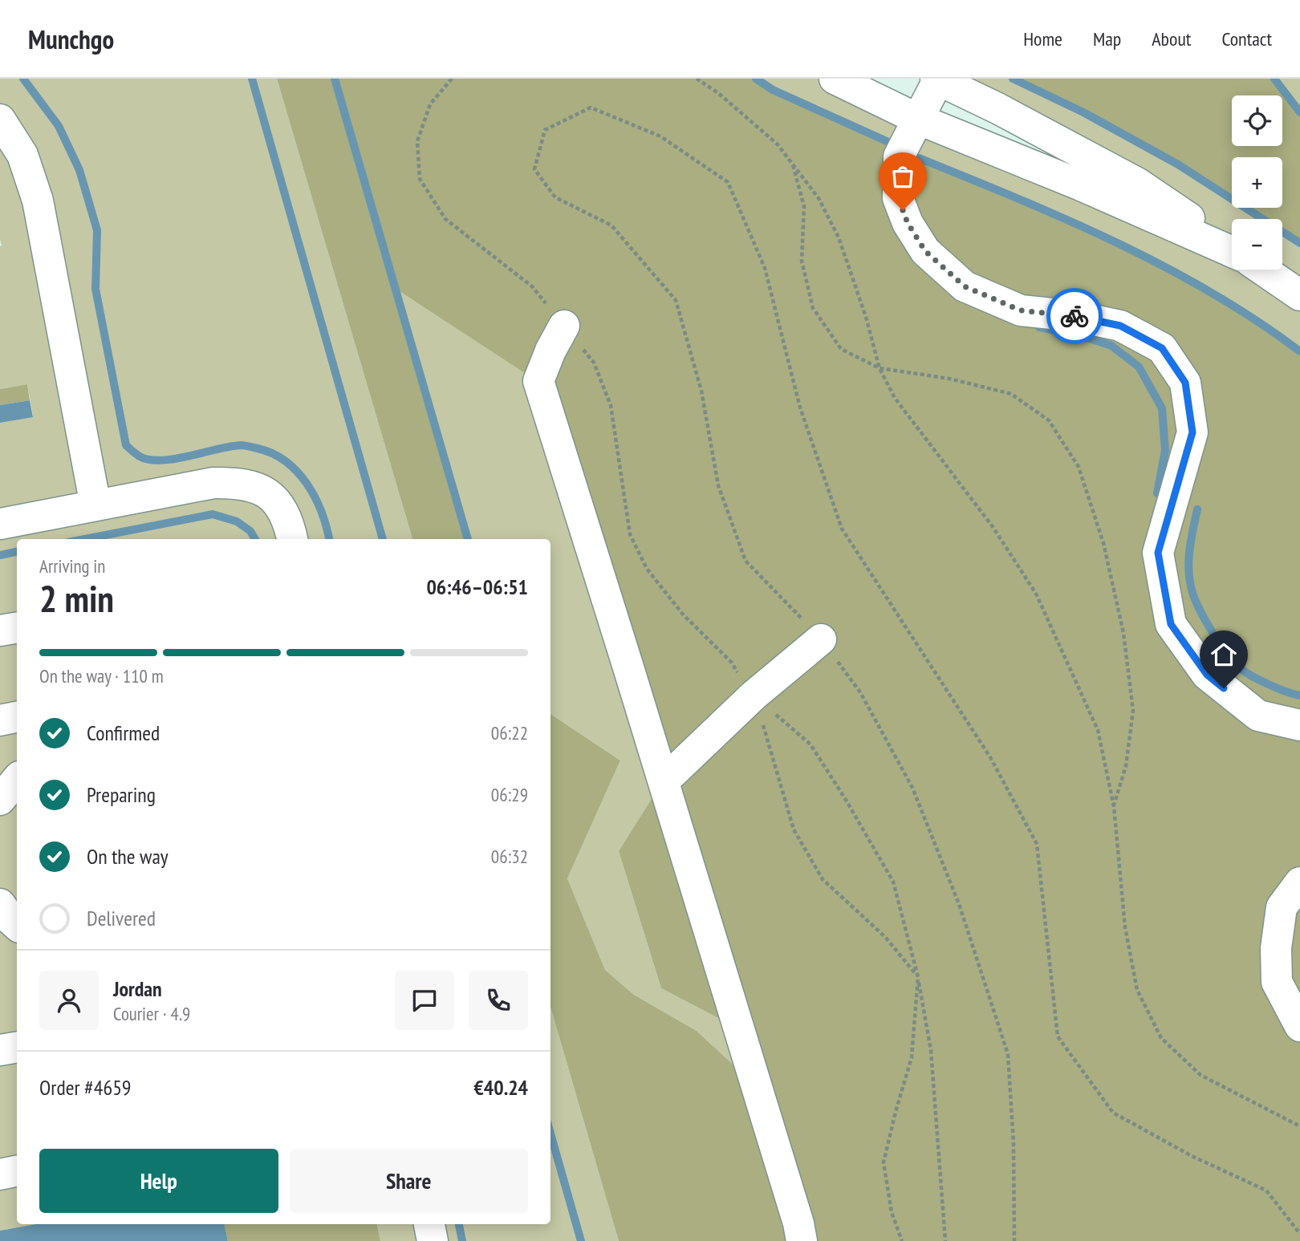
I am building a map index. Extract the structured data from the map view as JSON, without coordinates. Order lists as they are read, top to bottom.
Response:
{
  "page": {
    "header": "Munchgo",
    "nav": [
      "Home",
      "Map",
      "About",
      "Contact"
    ],
    "map_buttons": ["+", "−"],
    "heading": ["2 min", "Arriving in", "06:46–06:51"],
    "panel": [
      "Jordan",
      "Courier · 4.9",
      "Order #4659",
      "€40.24"
    ],
    "bar": "On the way · 110 m",
    "list": [
      ["Confirmed", "06:22"],
      ["Preparing", "06:29"],
      ["On the way", "06:32"],
      "Delivered"
    ],
    "buttons": ["Help", "Share"]
  }
}
